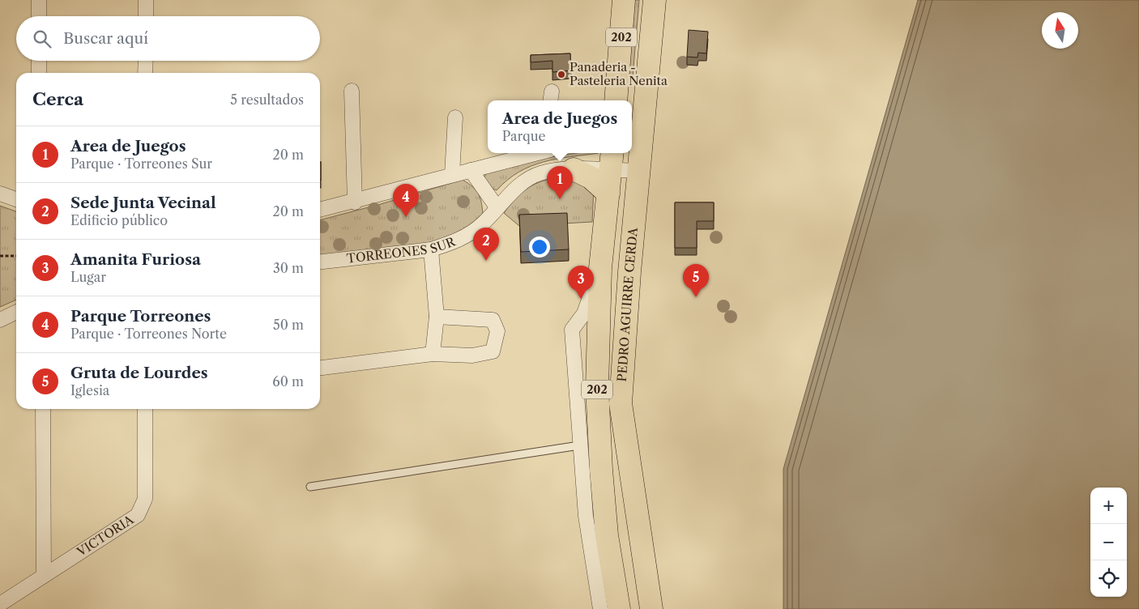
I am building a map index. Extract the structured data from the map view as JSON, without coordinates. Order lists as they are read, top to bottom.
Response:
{
  "streets": {
    "highway": ["202", "PEDRO AGUIRRE CERDA"],
    "street": ["TORREONES SUR", "VICTORIA"]
  },
  "crossings": [
    ["TORREONES SUR", "PEDRO AGUIRRE CERDA"]
  ],
  "places": ["Panaderia - Pasteleria Nenita"],
  "north": "top",
  "page": {
    "search": "Buscar aquí",
    "heading": ["Cerca", "5 resultados"],
    "popup": ["Area de Juegos", "Parque"],
    "list": [
      {
        "mark": "1",
        "name": "Area de Juegos",
        "note": "Parque · Torreones Sur",
        "value": "20 m"
      },
      {
        "mark": "2",
        "name": "Sede Junta Vecinal",
        "note": "Edificio público",
        "value": "20 m"
      },
      {
        "mark": "3",
        "name": "Amanita Furiosa",
        "note": "Lugar",
        "value": "30 m"
      },
      {
        "mark": "4",
        "name": "Parque Torreones",
        "note": "Parque · Torreones Norte",
        "value": "50 m"
      },
      {
        "mark": "5",
        "name": "Gruta de Lourdes",
        "note": "Iglesia",
        "value": "60 m"
      }
    ],
    "pins": [
      "1",
      "4",
      "2",
      "5",
      "3"
    ],
    "map_buttons": ["+", "−"]
  }
}
